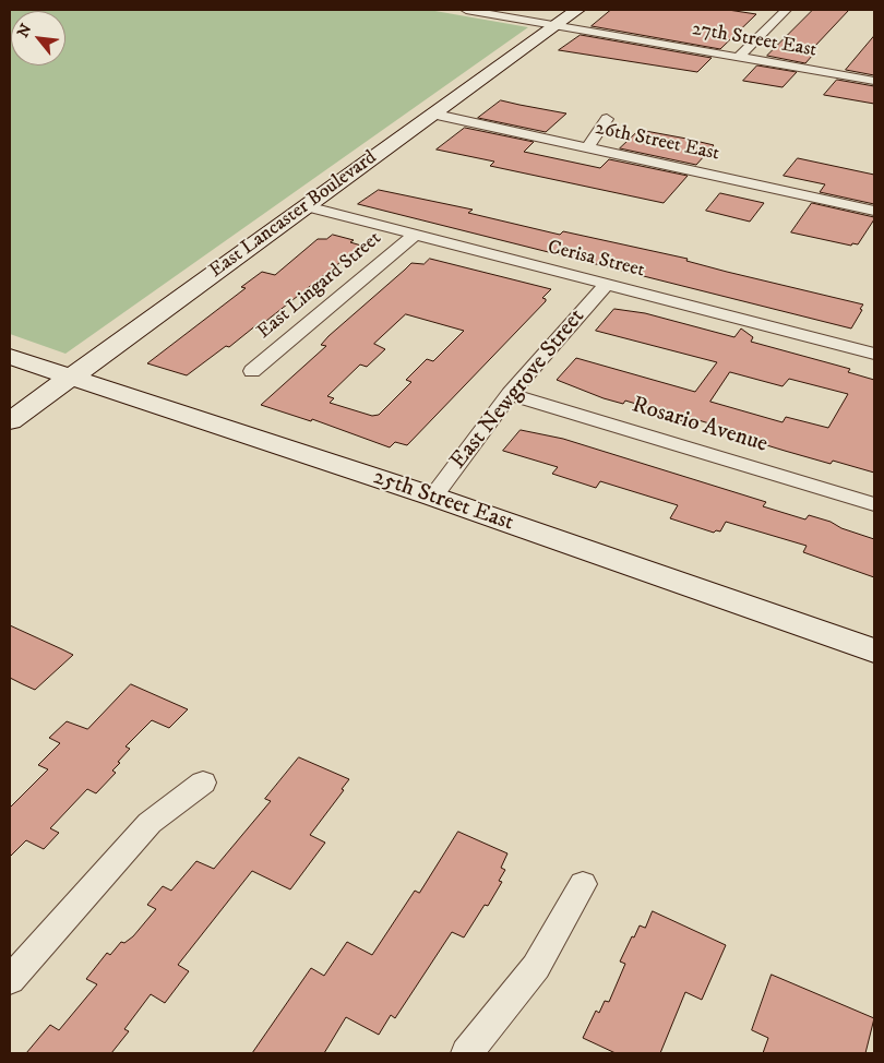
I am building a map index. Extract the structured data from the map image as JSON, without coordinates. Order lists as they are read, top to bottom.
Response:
{
  "streets": {
    "main road": ["East Lancaster Boulevard", "25th Street East"],
    "street": [
      "27th Street East",
      "26th Street East",
      "Cerisa Street",
      "East Lingard Street",
      "East Newgrove Street",
      "Rosario Avenue"
    ]
  },
  "crossings": [
    ["27th Street East", "East Lancaster Boulevard"],
    ["26th Street East", "East Lancaster Boulevard"],
    ["East Lancaster Boulevard", "Cerisa Street"],
    ["East Lancaster Boulevard", "25th Street East"],
    ["Cerisa Street", "East Lingard Street"],
    ["Cerisa Street", "East Newgrove Street"],
    ["East Newgrove Street", "Rosario Avenue"],
    ["East Newgrove Street", "25th Street East"]
  ],
  "north": "top left"
}
